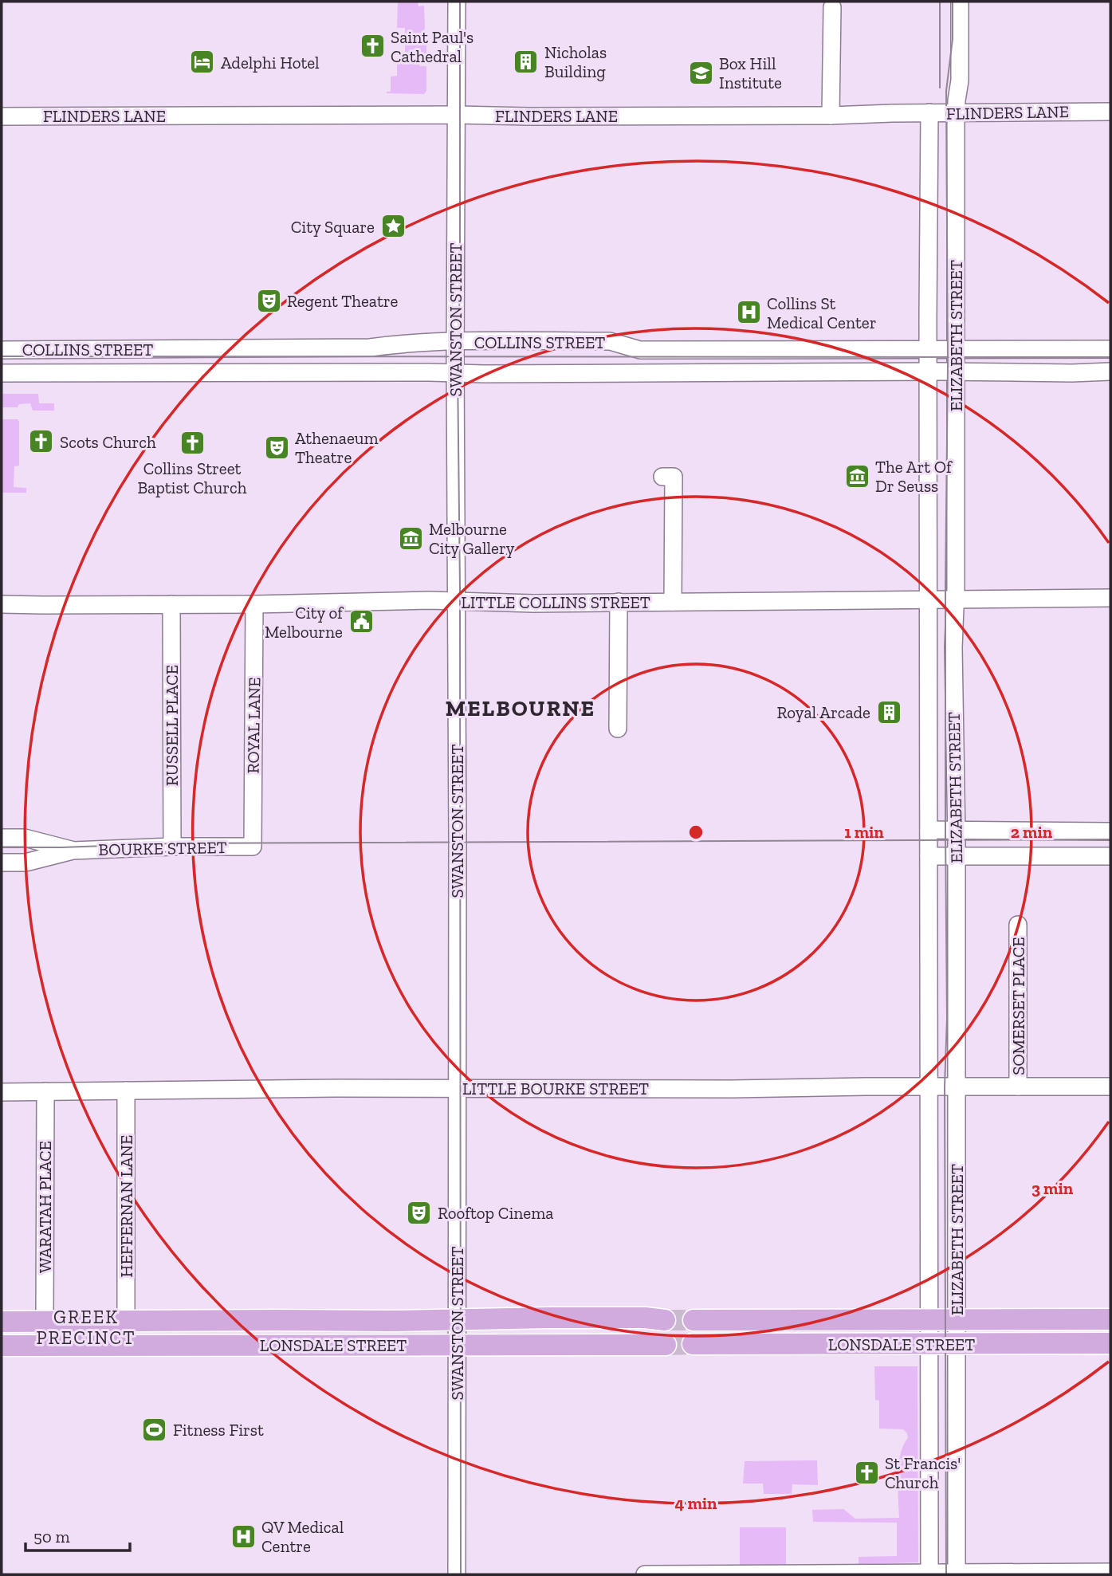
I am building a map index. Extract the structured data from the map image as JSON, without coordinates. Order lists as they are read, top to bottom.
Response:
{
  "streets": {
    "main road": ["LONSDALE STREET"],
    "street": [
      "FLINDERS LANE",
      "SWANSTON STREET",
      "ELIZABETH STREET",
      "COLLINS STREET",
      "LITTLE COLLINS STREET",
      "RUSSELL PLACE",
      "ROYAL LANE",
      "BOURKE STREET",
      "SOMERSET PLACE",
      "LITTLE BOURKE STREET",
      "HEFFERNAN LANE",
      "WARATAH PLACE"
    ]
  },
  "crossings": [
    ["FLINDERS LANE", "SWANSTON STREET"],
    ["FLINDERS LANE", "ELIZABETH STREET"],
    ["SWANSTON STREET", "COLLINS STREET"],
    ["SWANSTON STREET", "LITTLE COLLINS STREET"],
    ["SWANSTON STREET", "LITTLE BOURKE STREET"],
    ["SWANSTON STREET", "LONSDALE STREET"],
    ["ELIZABETH STREET", "COLLINS STREET"],
    ["ELIZABETH STREET", "LITTLE COLLINS STREET"],
    ["ELIZABETH STREET", "LITTLE BOURKE STREET"],
    ["ELIZABETH STREET", "LONSDALE STREET"],
    ["LITTLE COLLINS STREET", "RUSSELL PLACE"],
    ["LITTLE COLLINS STREET", "ROYAL LANE"],
    ["RUSSELL PLACE", "BOURKE STREET"],
    ["ROYAL LANE", "BOURKE STREET"],
    ["SOMERSET PLACE", "LITTLE BOURKE STREET"],
    ["LITTLE BOURKE STREET", "HEFFERNAN LANE"],
    ["LITTLE BOURKE STREET", "WARATAH PLACE"],
    ["HEFFERNAN LANE", "LONSDALE STREET"],
    ["WARATAH PLACE", "LONSDALE STREET"]
  ],
  "districts": ["MELBOURNE", "GREEK PRECINCT"],
  "places": {
    "church": [
      "Saint Paul's Cathedral",
      "Scots Church",
      "Collins Street Baptist Church",
      "St Francis' Church"
    ],
    "building": ["Nicholas Building", "Royal Arcade"],
    "hotel": ["Adelphi Hotel"],
    "school or university": ["Box Hill Institute"],
    "place": ["City Square"],
    "theatre": ["Regent Theatre", "Athenaeum Theatre", "Rooftop Cinema"],
    "hospital": ["Collins St Medical Center", "QV Medical Centre"],
    "museum": ["The Art Of Dr Seuss", "Melbourne City Gallery"],
    "public building": ["City of Melbourne"],
    "sports": ["Fitness First"]
  },
  "scale_bar": "50 m",
  "rings": [
    "1 min",
    "2 min",
    "3 min",
    "4 min"
  ]
}
